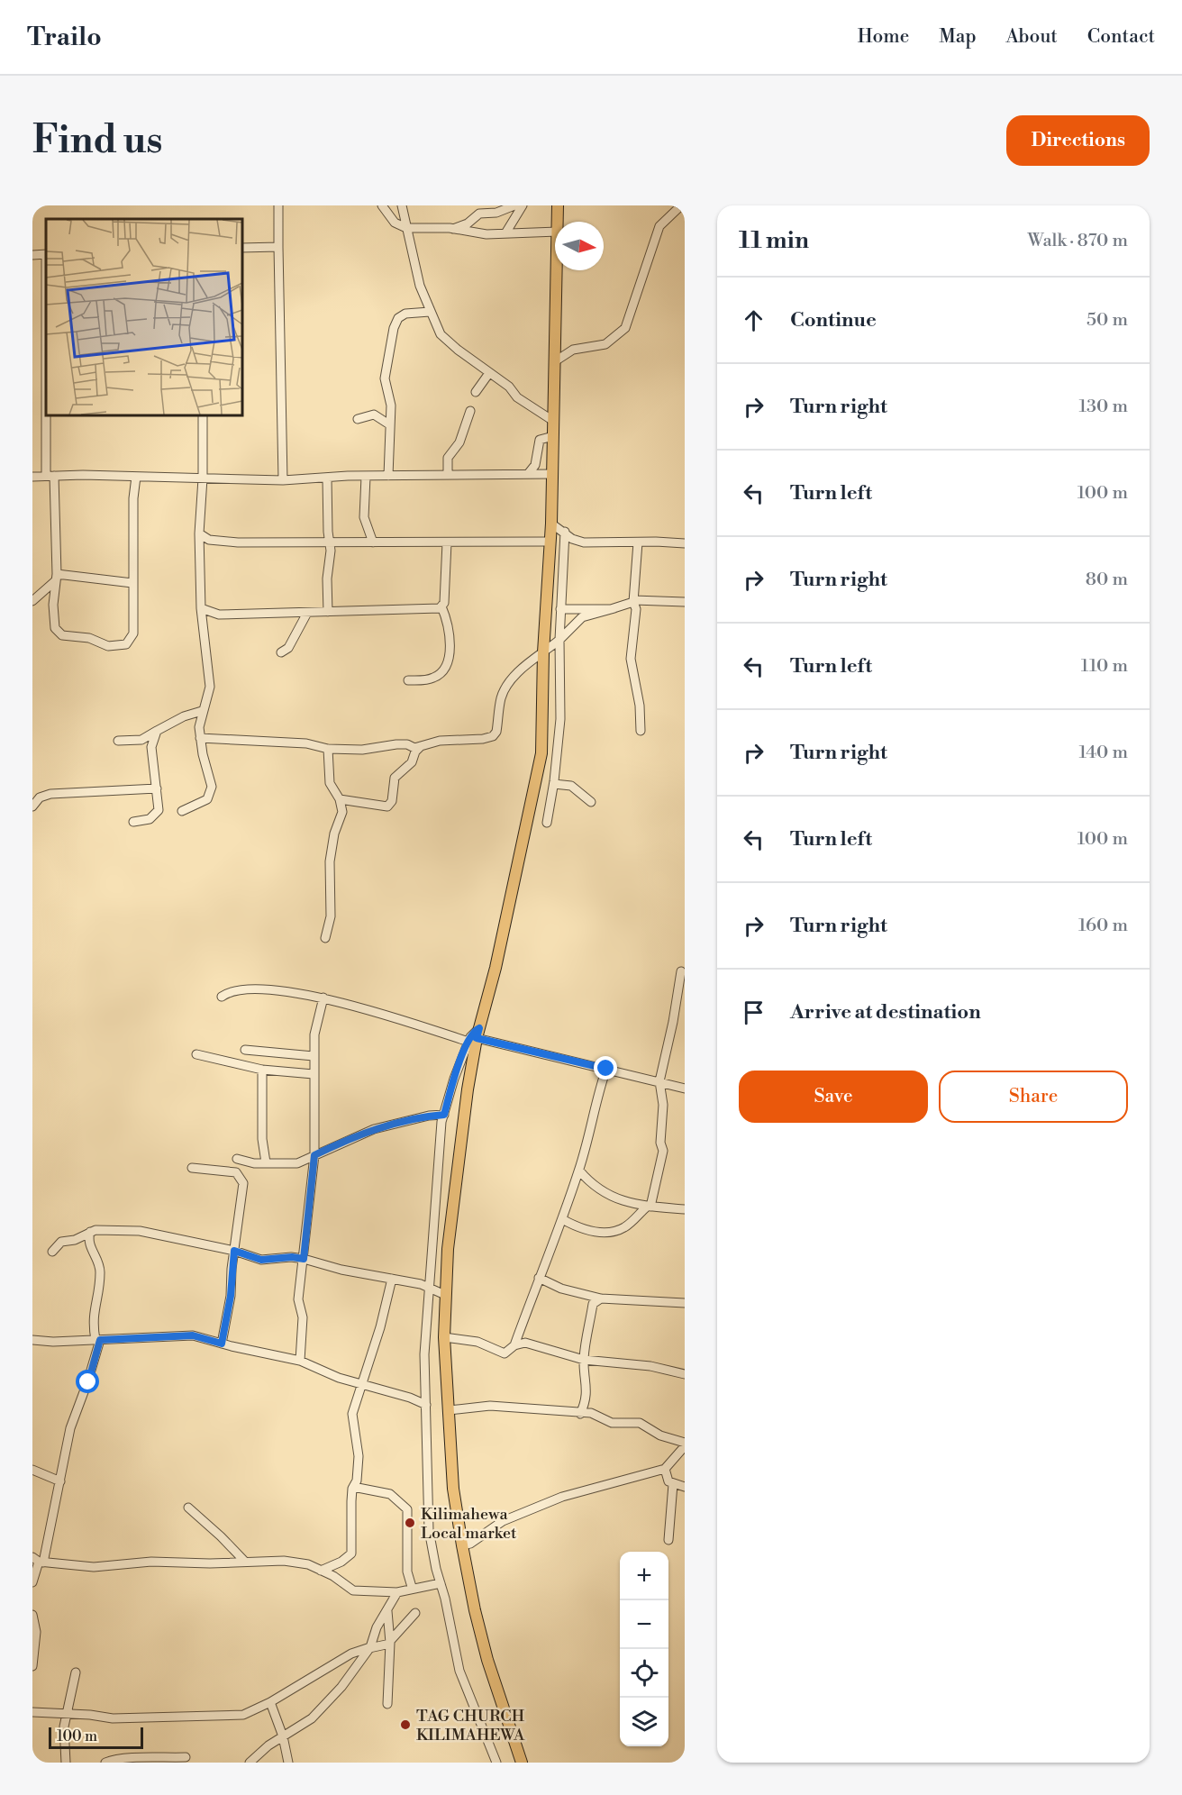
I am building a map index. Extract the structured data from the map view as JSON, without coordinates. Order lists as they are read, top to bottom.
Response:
{
  "places": ["Kilimahewa Local market", "TAG CHURCH KILIMAHEWA"],
  "scale_bar": "100 m",
  "north": "right",
  "page": {
    "header": "Trailo",
    "nav": [
      "Home",
      "Map",
      "About",
      "Contact"
    ],
    "buttons": [
      "Directions",
      ["Save", "Share"]
    ],
    "title": "Find us",
    "heading": ["11 min", "Walk · 870 m"],
    "list": [
      ["Continue", "50 m"],
      ["Turn right", "130 m"],
      ["Turn left", "100 m"],
      ["Turn right", "80 m"],
      ["Turn left", "110 m"],
      ["Turn right", "140 m"],
      ["Turn left", "100 m"],
      ["Turn right", "160 m"],
      "Arrive at destination"
    ],
    "map_buttons": ["+", "−"],
    "scale": "100 m"
  }
}
